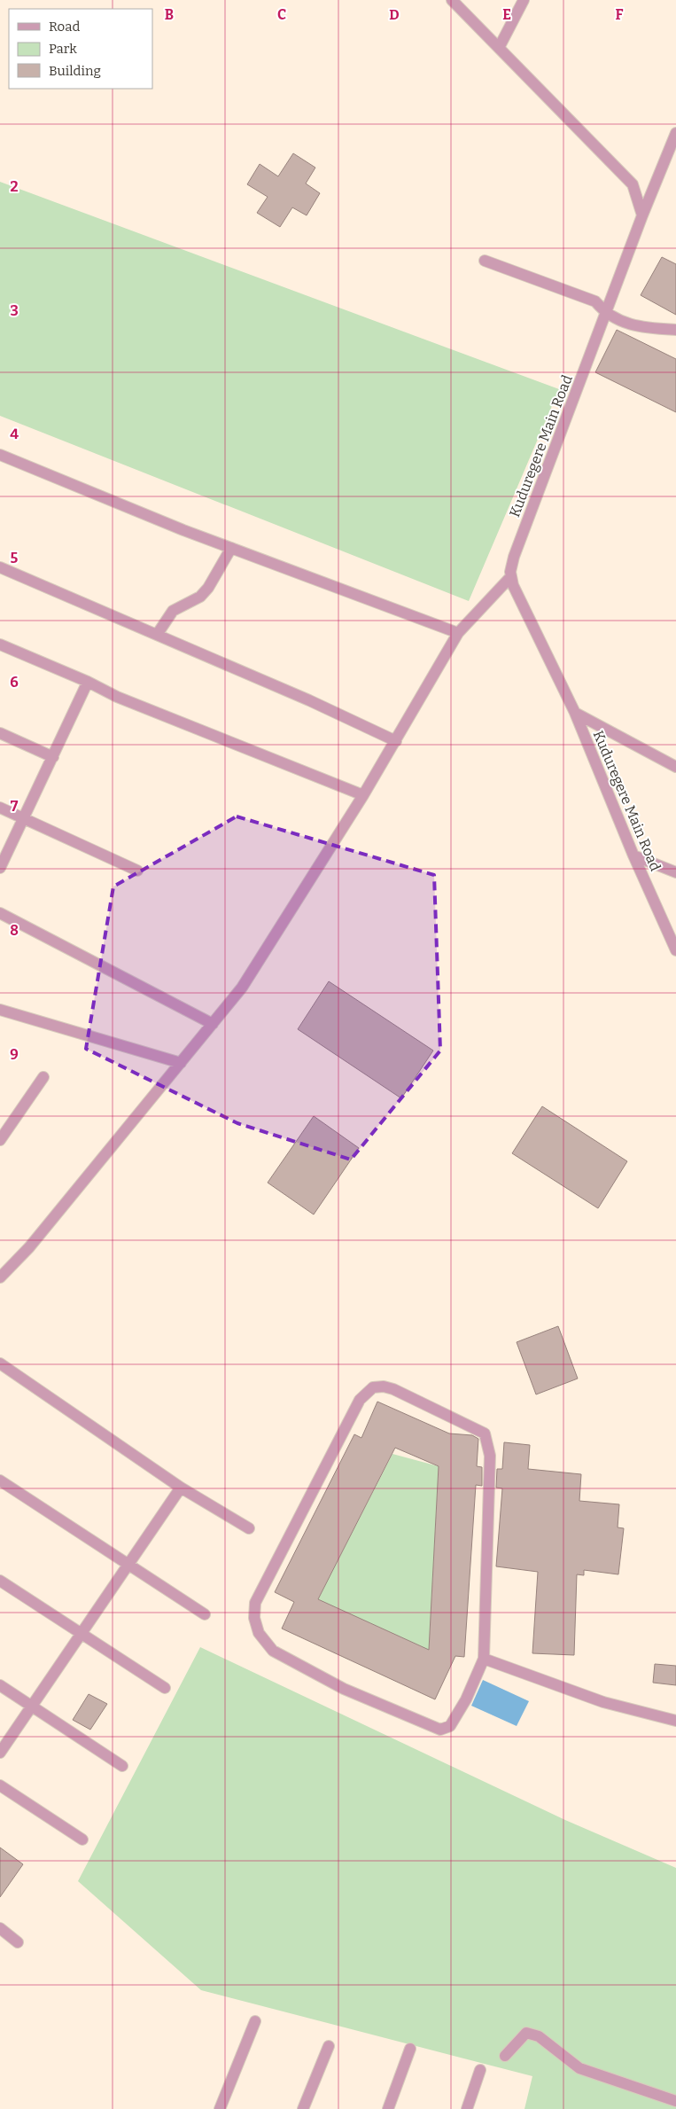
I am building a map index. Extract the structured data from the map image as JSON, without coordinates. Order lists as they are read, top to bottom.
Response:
{
  "streets": {
    "street": ["Kuduregere Main Road"]
  },
  "legend": ["Road", "Park", "Building"],
  "grid": {
    "columns": [
      "B",
      "C",
      "D",
      "E",
      "F"
    ],
    "rows": [
      "2",
      "3",
      "4",
      "5",
      "6",
      "7",
      "8",
      "9"
    ]
  }
}
